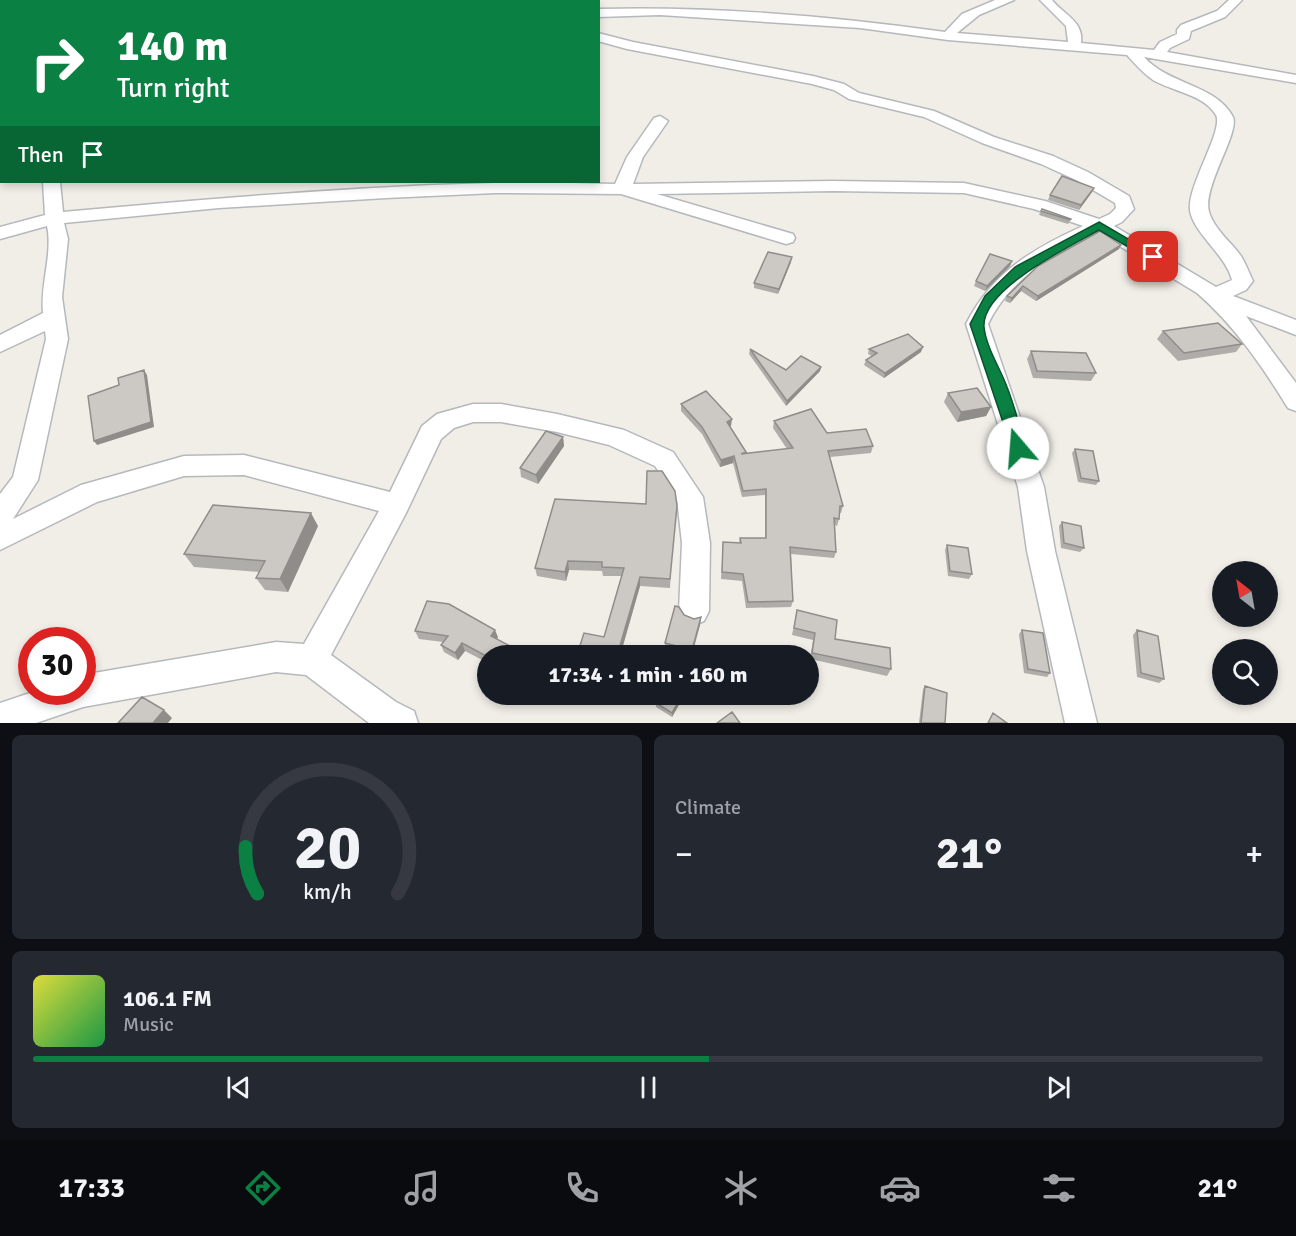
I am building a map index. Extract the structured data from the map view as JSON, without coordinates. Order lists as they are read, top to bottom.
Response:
{
  "north": "top left",
  "page": {
    "turn": ["140 m", "Turn right"],
    "then": "Then",
    "limit": "30",
    "trip": "17:34 · 1 min · 160 m",
    "tile": "Climate",
    "heat": ["−", "21°", "+"],
    "song": ["106.1 FM", "Music"],
    "tabs": ["17:33", "21°"],
    "gauge": ["20", "km/h"]
  }
}
